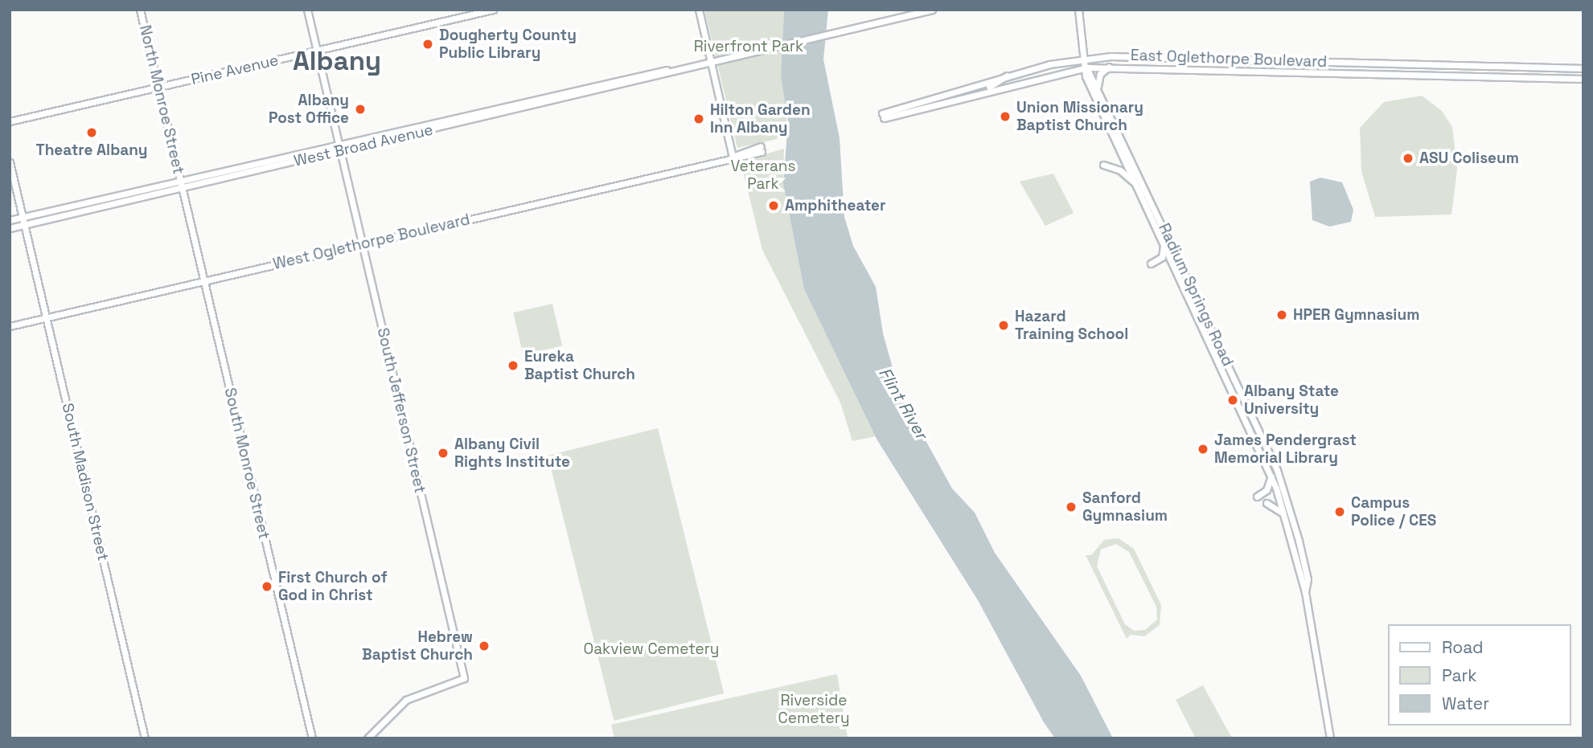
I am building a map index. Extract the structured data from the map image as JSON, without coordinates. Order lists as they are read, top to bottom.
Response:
{
  "streets": {
    "main road": [
      "East Oglethorpe Boulevard",
      "Pine Avenue",
      "North Monroe Street",
      "West Broad Avenue",
      "West Oglethorpe Boulevard",
      "Radium Springs Road",
      "South Jefferson Street",
      "South Monroe Street",
      "South Madison Street"
    ]
  },
  "crossings": [
    ["East Oglethorpe Boulevard", "Radium Springs Road"],
    ["Pine Avenue", "North Monroe Street"],
    ["Pine Avenue", "South Jefferson Street"],
    ["North Monroe Street", "West Broad Avenue"],
    ["North Monroe Street", "South Monroe Street"],
    ["West Broad Avenue", "South Jefferson Street"],
    ["West Broad Avenue", "South Monroe Street"],
    ["West Broad Avenue", "South Madison Street"],
    ["West Oglethorpe Boulevard", "South Jefferson Street"],
    ["West Oglethorpe Boulevard", "South Monroe Street"],
    ["West Oglethorpe Boulevard", "South Madison Street"]
  ],
  "districts": ["Albany"],
  "water": ["Flint River"],
  "parks": [
    "Riverfront Park",
    "Veterans Park",
    "Oakview Cemetery",
    "Riverside Cemetery"
  ],
  "places": [
    "Dougherty County Public Library",
    "Albany Post Office",
    "Union Missionary Baptist Church",
    "Hilton Garden Inn Albany",
    "Theatre Albany",
    "ASU Coliseum",
    "Amphitheater",
    "HPER Gymnasium",
    "Hazard Training School",
    "Eureka Baptist Church",
    "Albany State University",
    "James Pendergrast Memorial Library",
    "Albany Civil Rights Institute",
    "Sanford Gymnasium",
    "Campus Police / CES",
    "First Church of God in Christ",
    "Hebrew Baptist Church"
  ],
  "legend": ["Road", "Park", "Water"]
}
